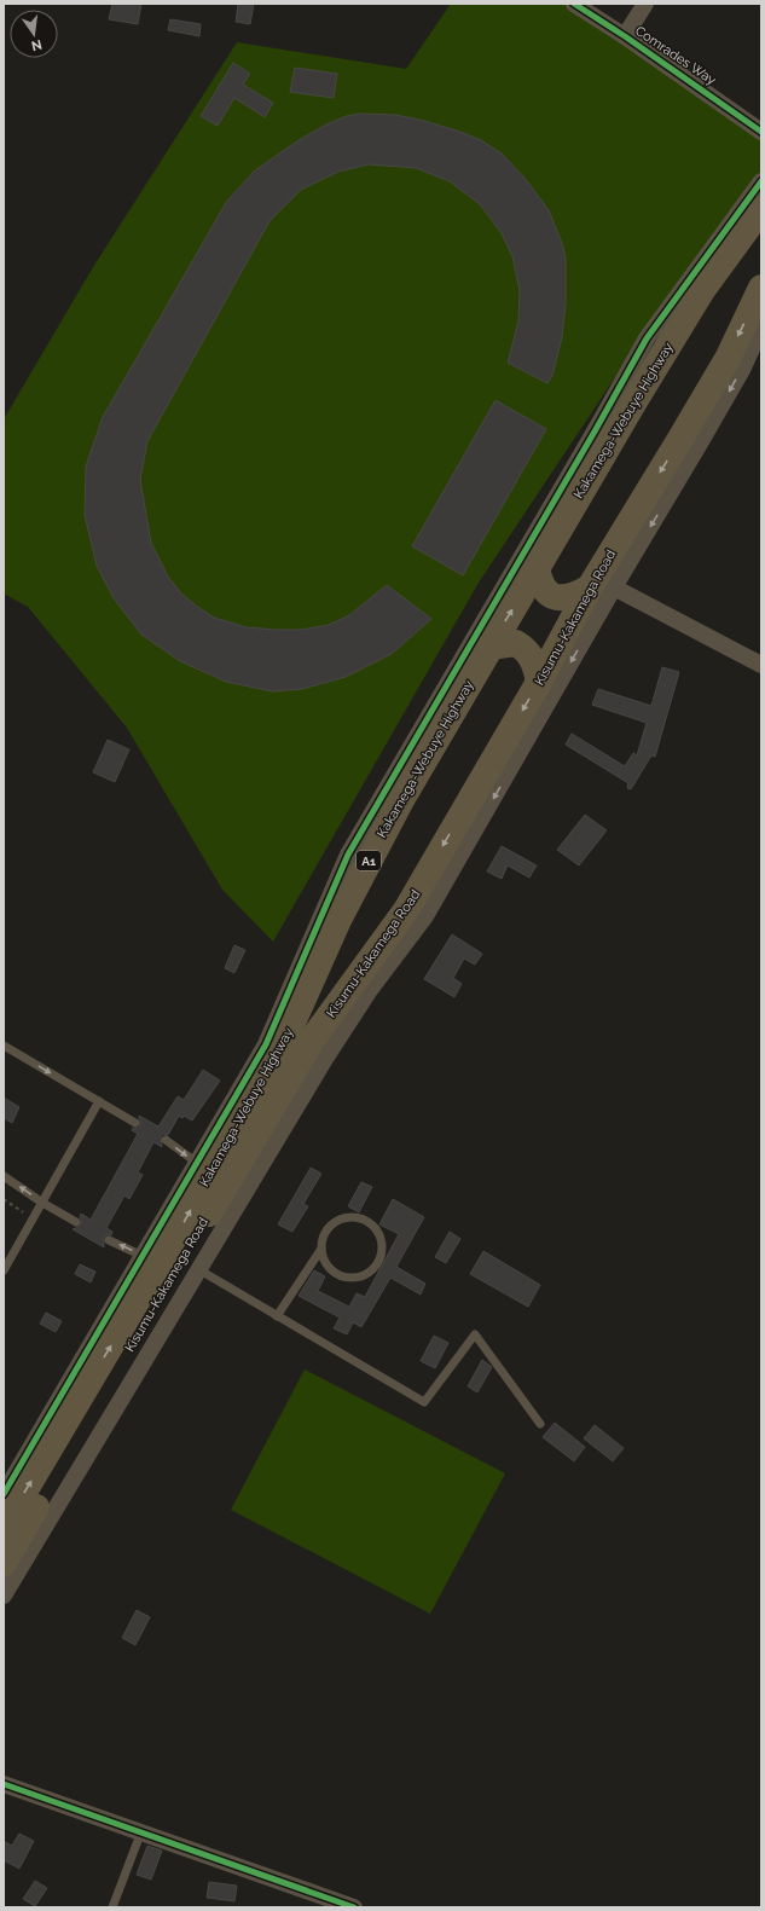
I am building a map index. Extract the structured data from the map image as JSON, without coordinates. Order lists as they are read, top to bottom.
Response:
{
  "streets": {
    "highway": ["Kakamega-Webuye Highway", "Kisumu-Kakamega Road", "A1"],
    "street": ["Comrades Way"]
  },
  "one_way": ["Kakamega-Webuye Highway", "Kisumu-Kakamega Road"],
  "north": "bottom"
}
